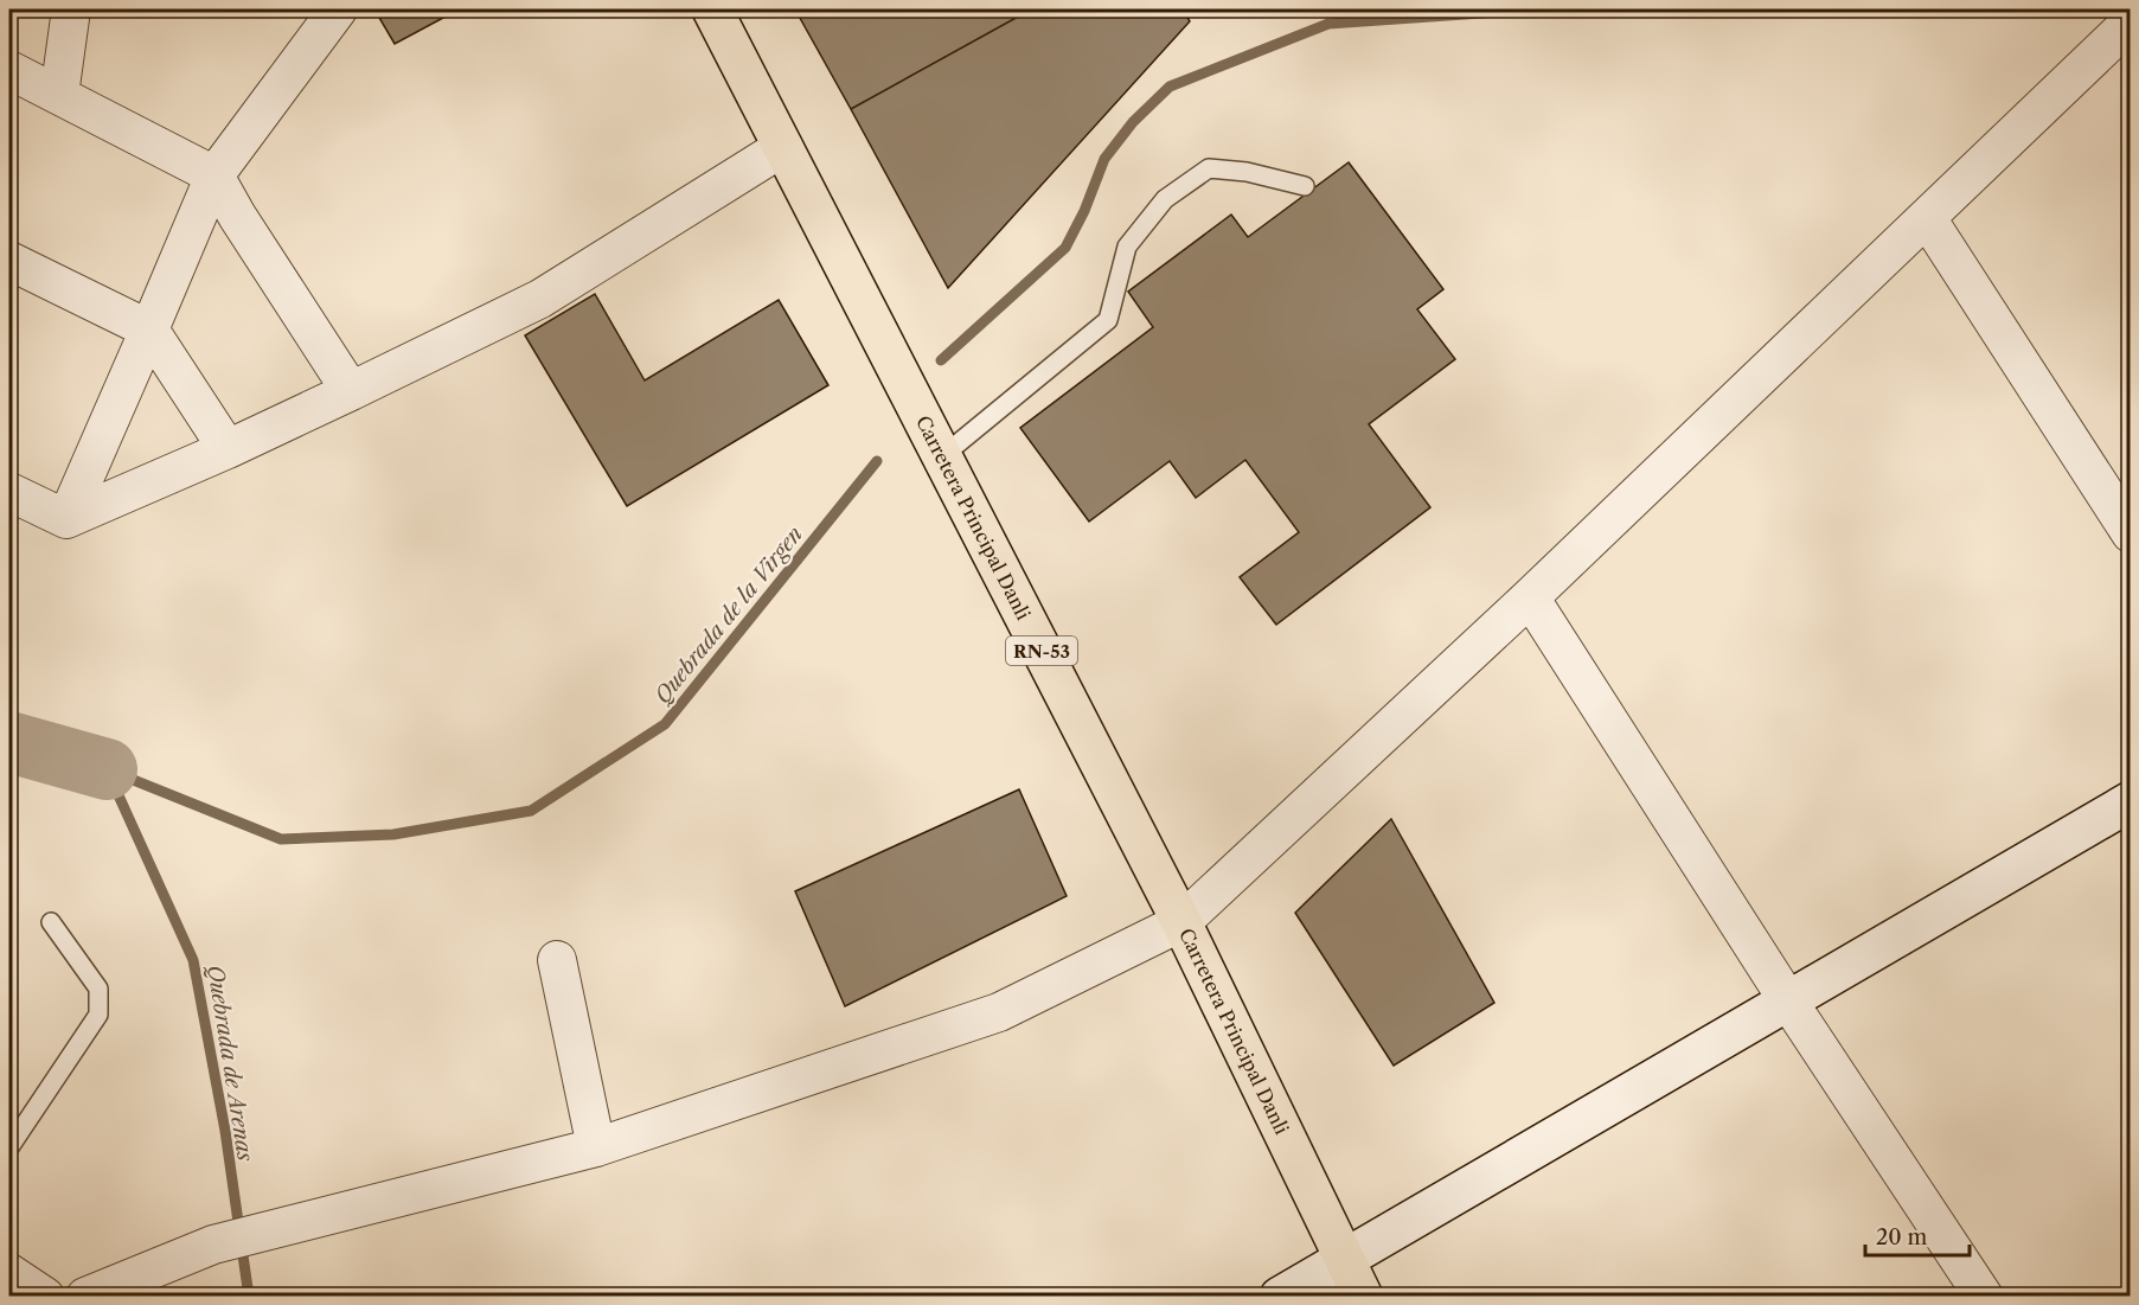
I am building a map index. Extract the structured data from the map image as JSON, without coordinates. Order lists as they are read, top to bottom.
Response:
{
  "streets": {
    "main road": ["Carretera Principal Danli", "RN-53"]
  },
  "water": ["Quebrada de la Virgen", "Quebrada de Arenas"],
  "scale_bar": "20 m"
}
